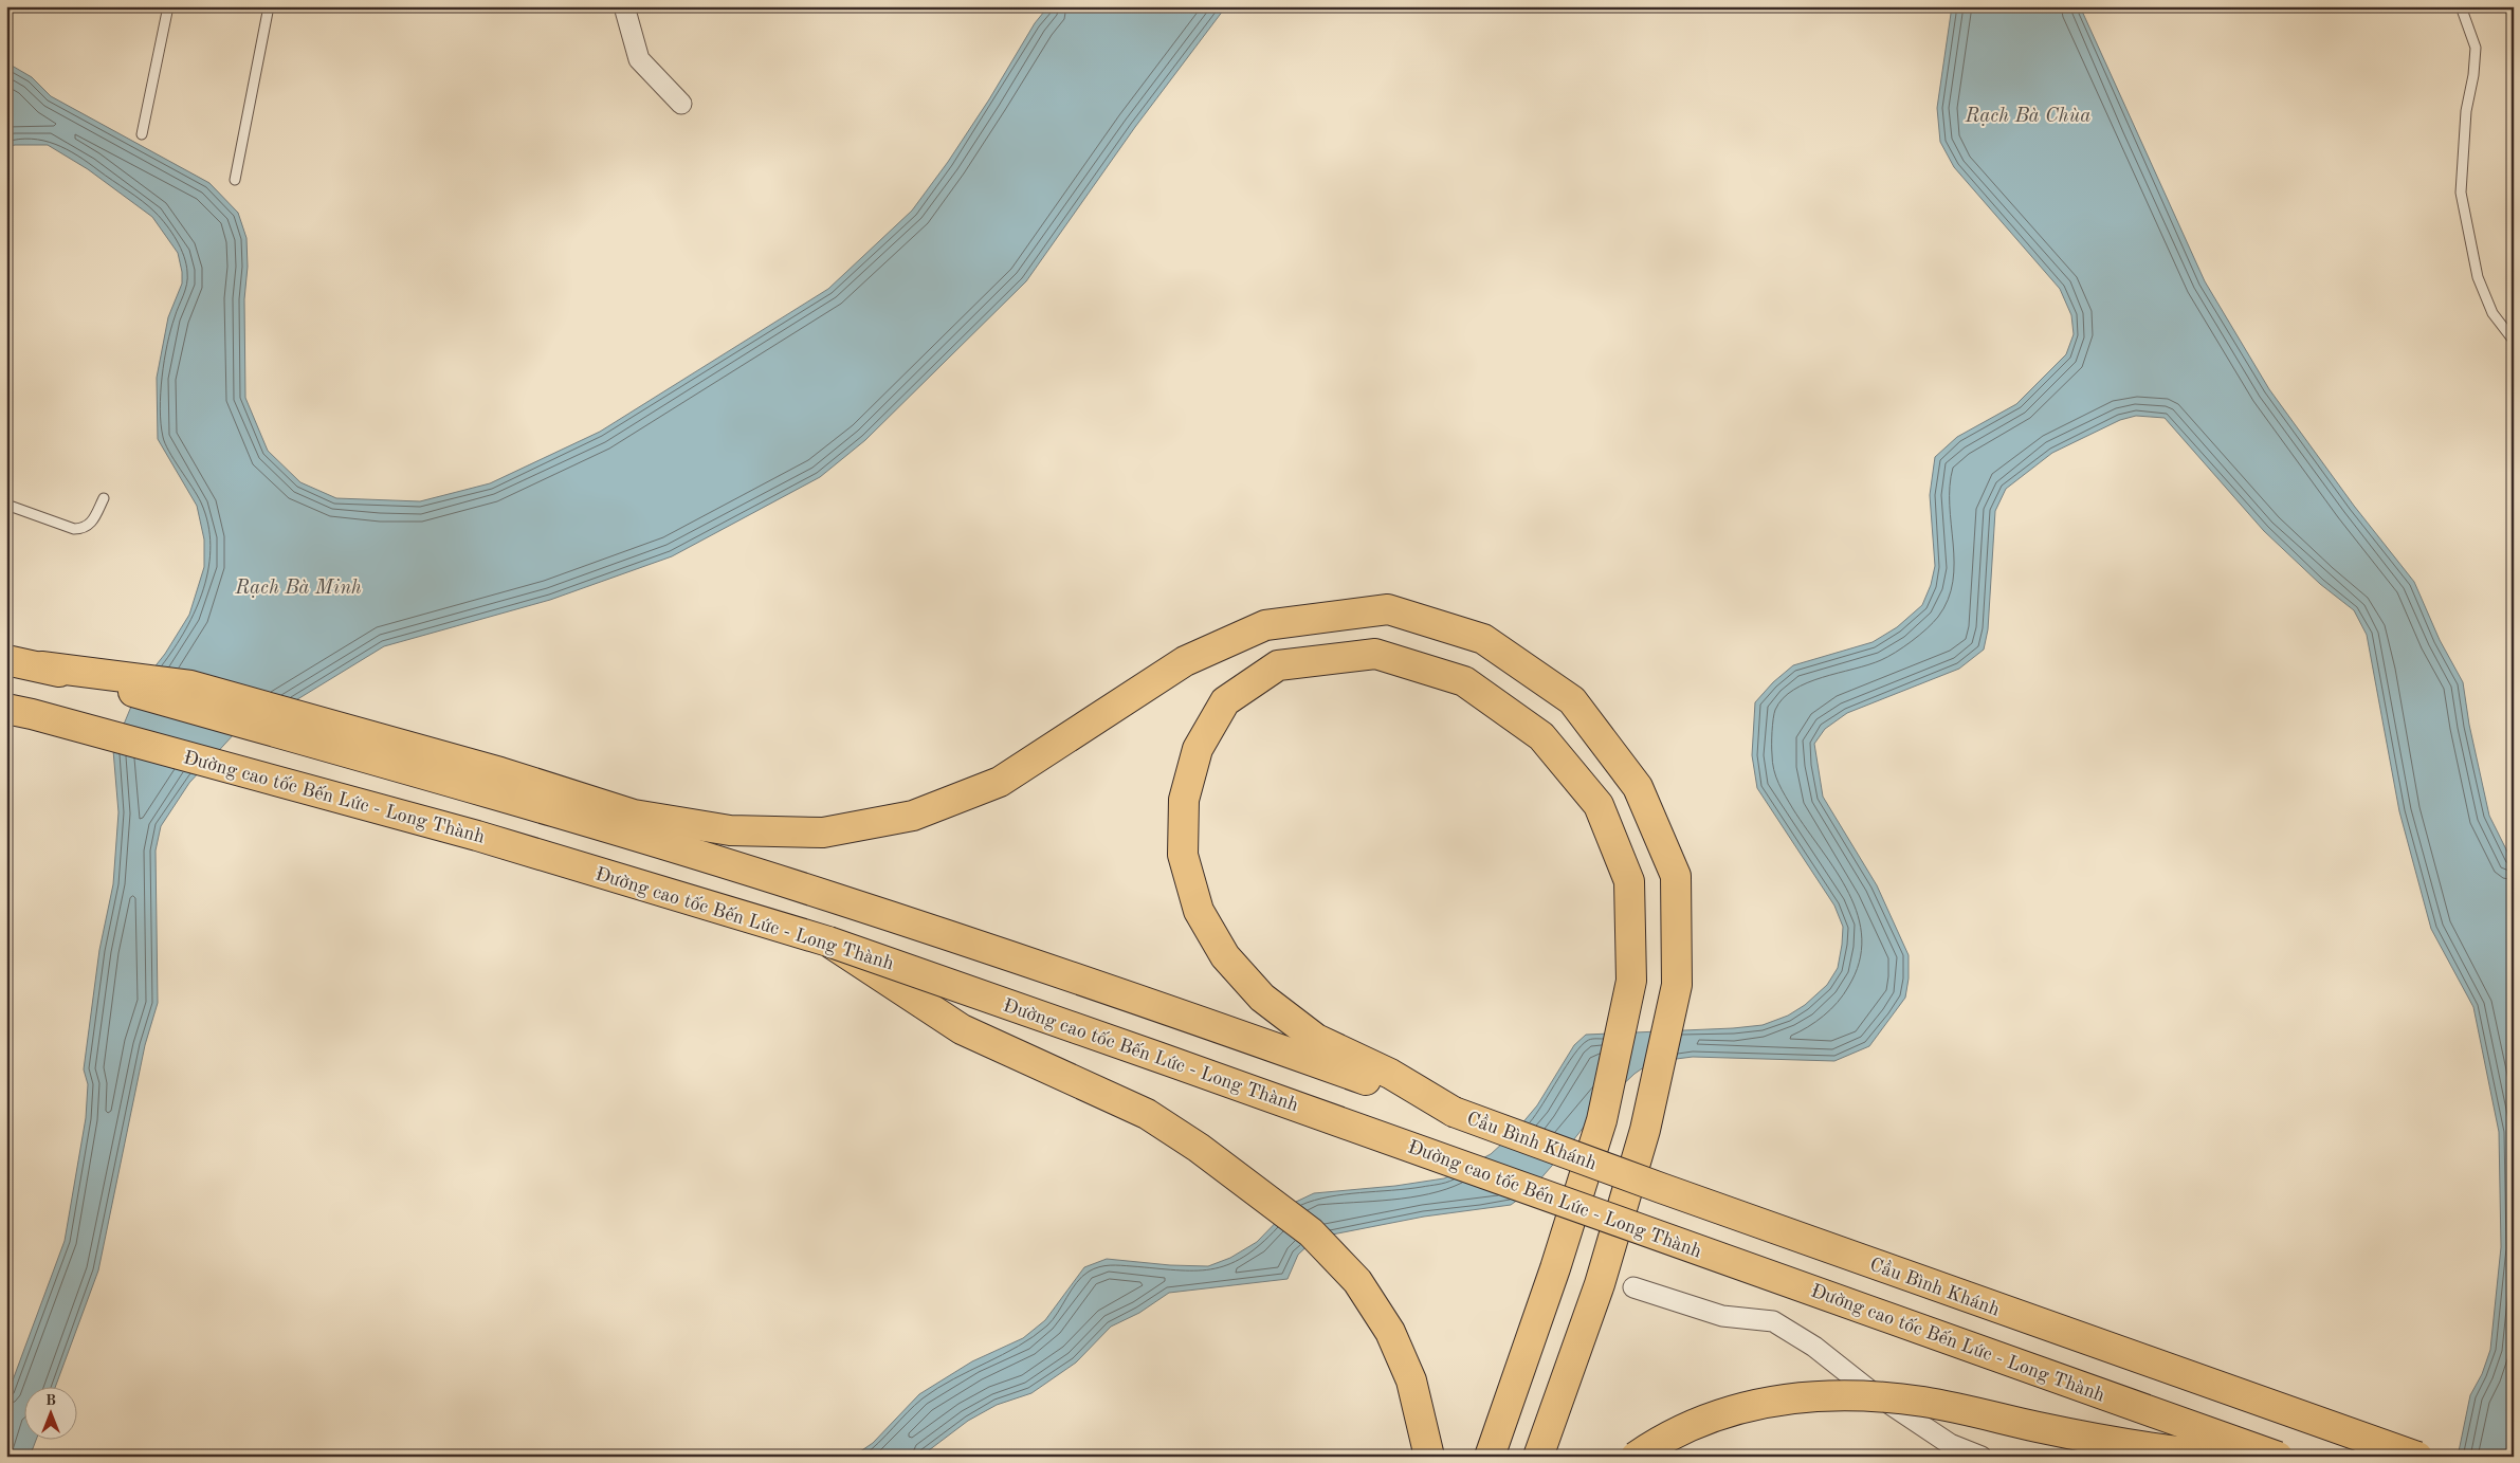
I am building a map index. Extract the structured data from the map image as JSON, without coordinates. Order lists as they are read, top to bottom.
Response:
{
  "streets": {
    "highway": ["Đường cao tốc Bến Lức - Long Thành", "Cầu Bình Khánh"]
  },
  "water": ["Rạch Bà Chùa", "Rạch Bà Minh"],
  "north": "top"
}
